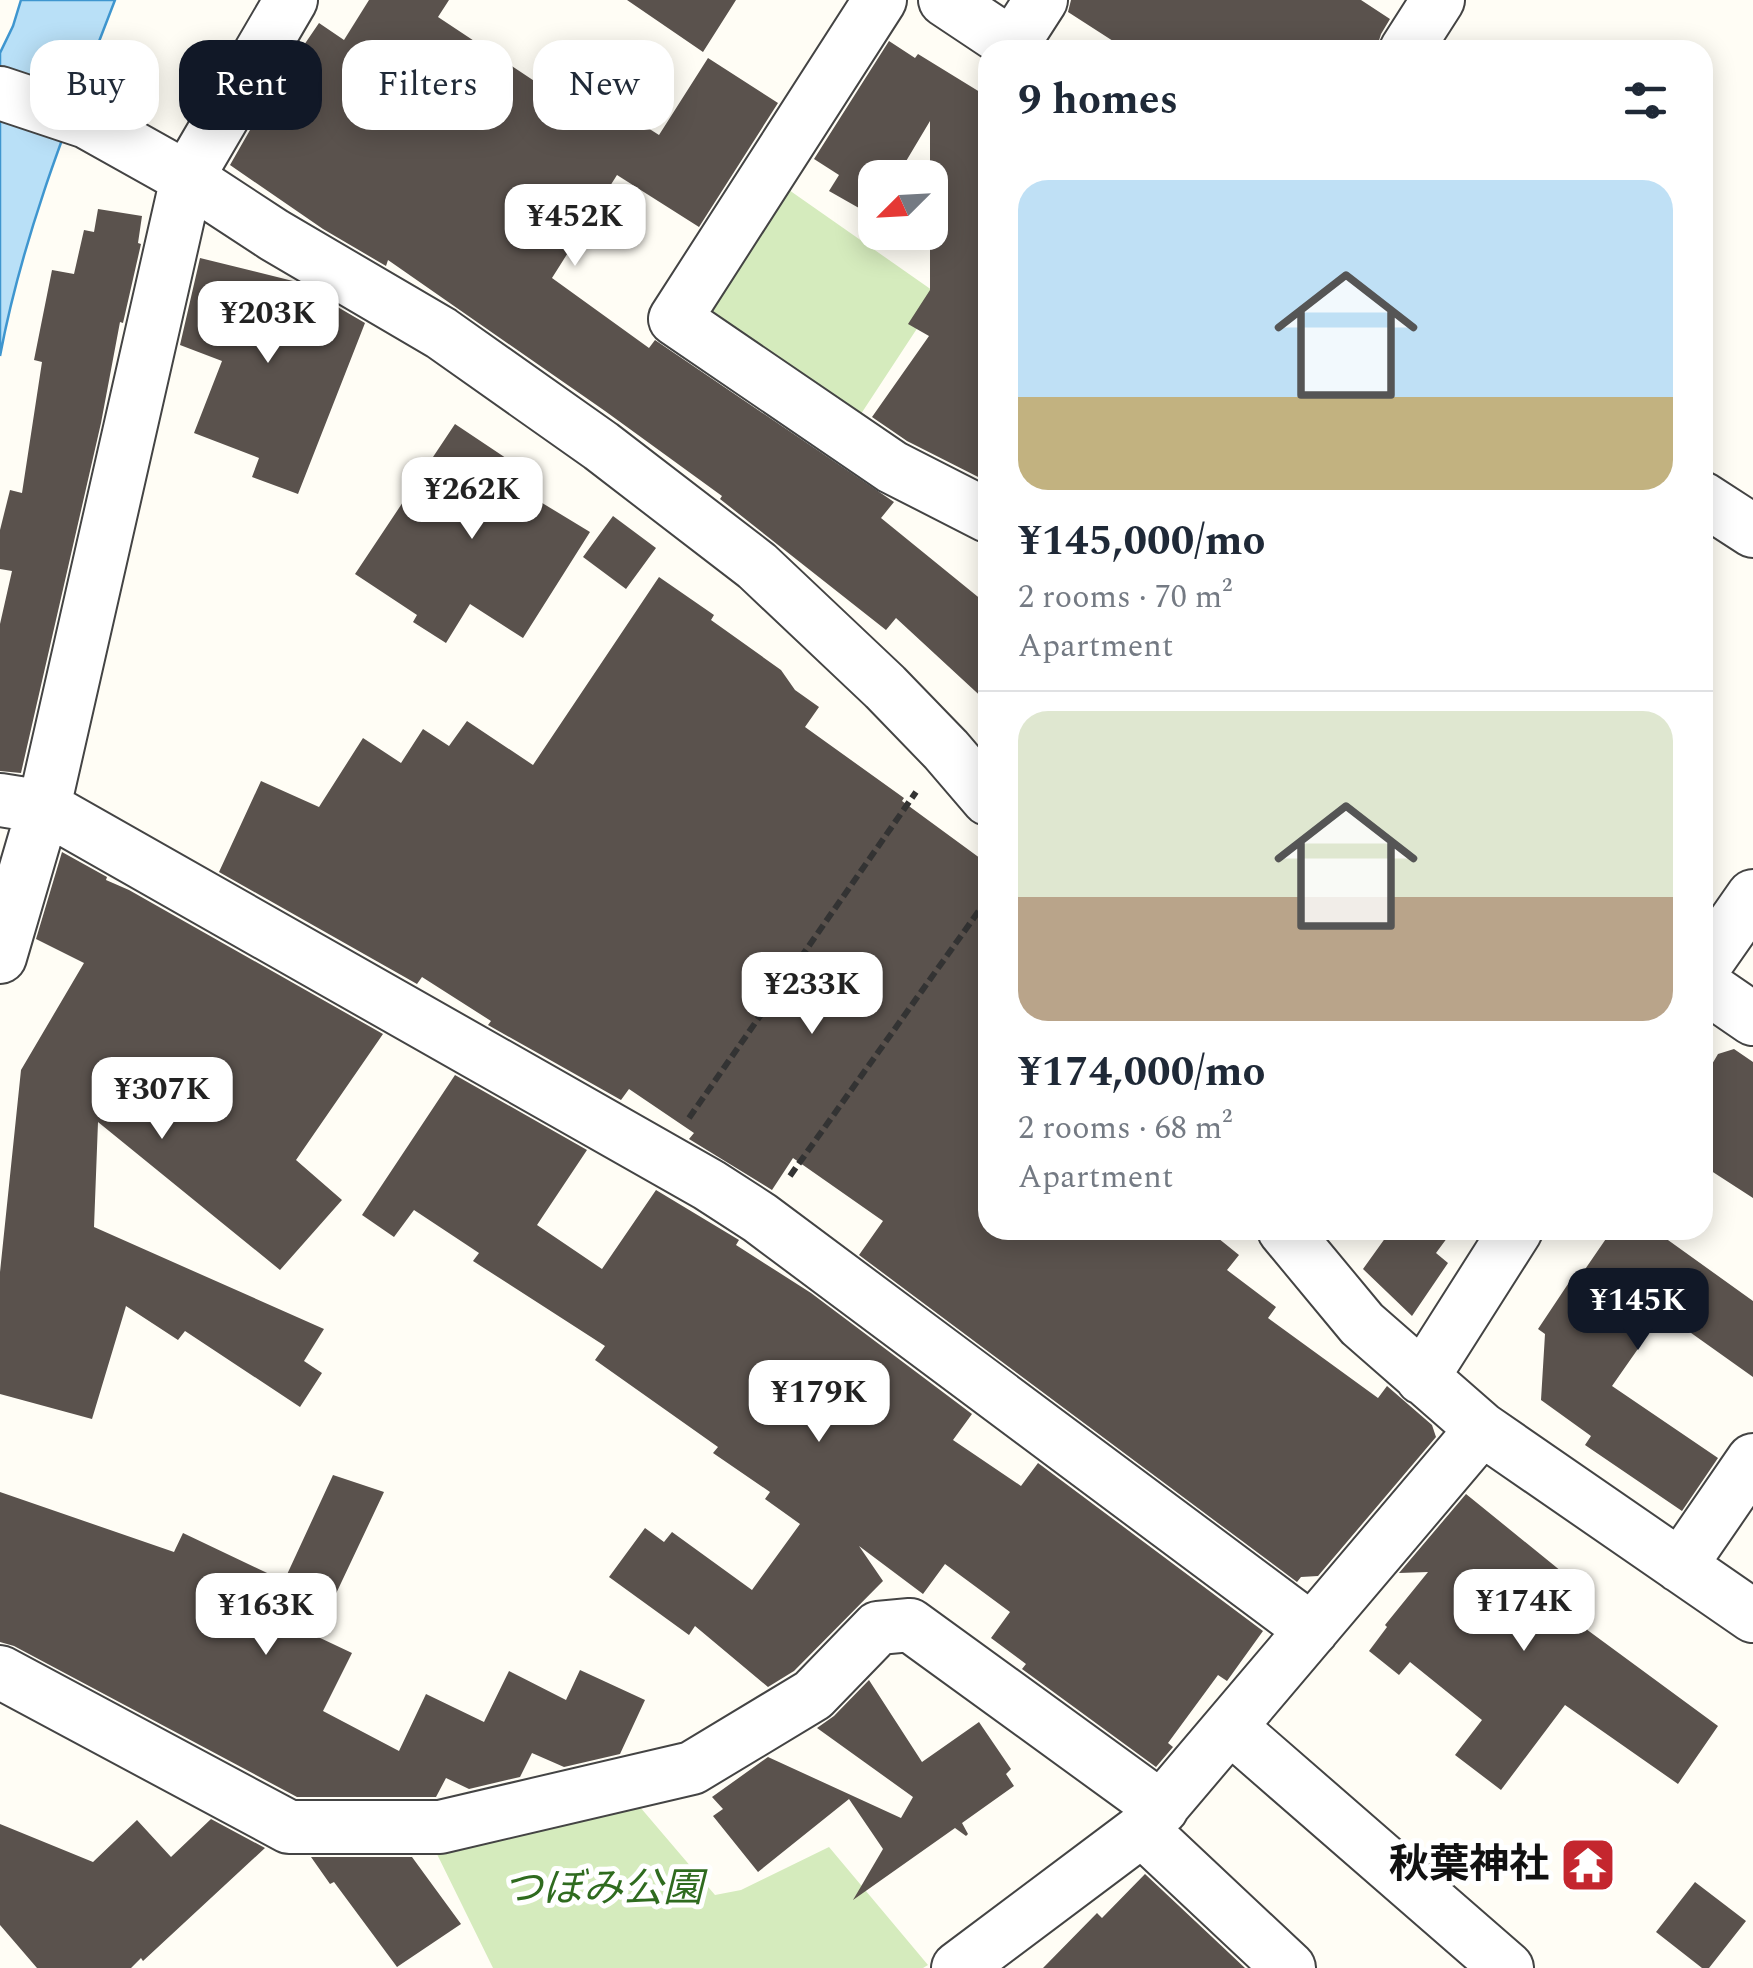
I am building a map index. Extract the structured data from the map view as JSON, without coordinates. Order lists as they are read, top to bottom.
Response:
{
  "parks": ["つぼみ公園"],
  "places": {
    "temple": ["秋葉神社"]
  },
  "north": "bottom left",
  "page": {
    "chip": [
      "Buy",
      "Rent",
      "Filters",
      "New"
    ],
    "heading": "9 homes",
    "list": [
      {
        "name": "¥145,000/mo",
        "note": "2 rooms · 70 m² · Apartment"
      },
      {
        "name": "¥174,000/mo",
        "note": "2 rooms · 68 m² · Apartment"
      }
    ],
    "price": [
      "¥452K",
      "¥203K",
      "¥262K",
      "¥233K",
      "¥307K",
      "¥145K",
      "¥179K",
      "¥174K",
      "¥163K"
    ]
  }
}
